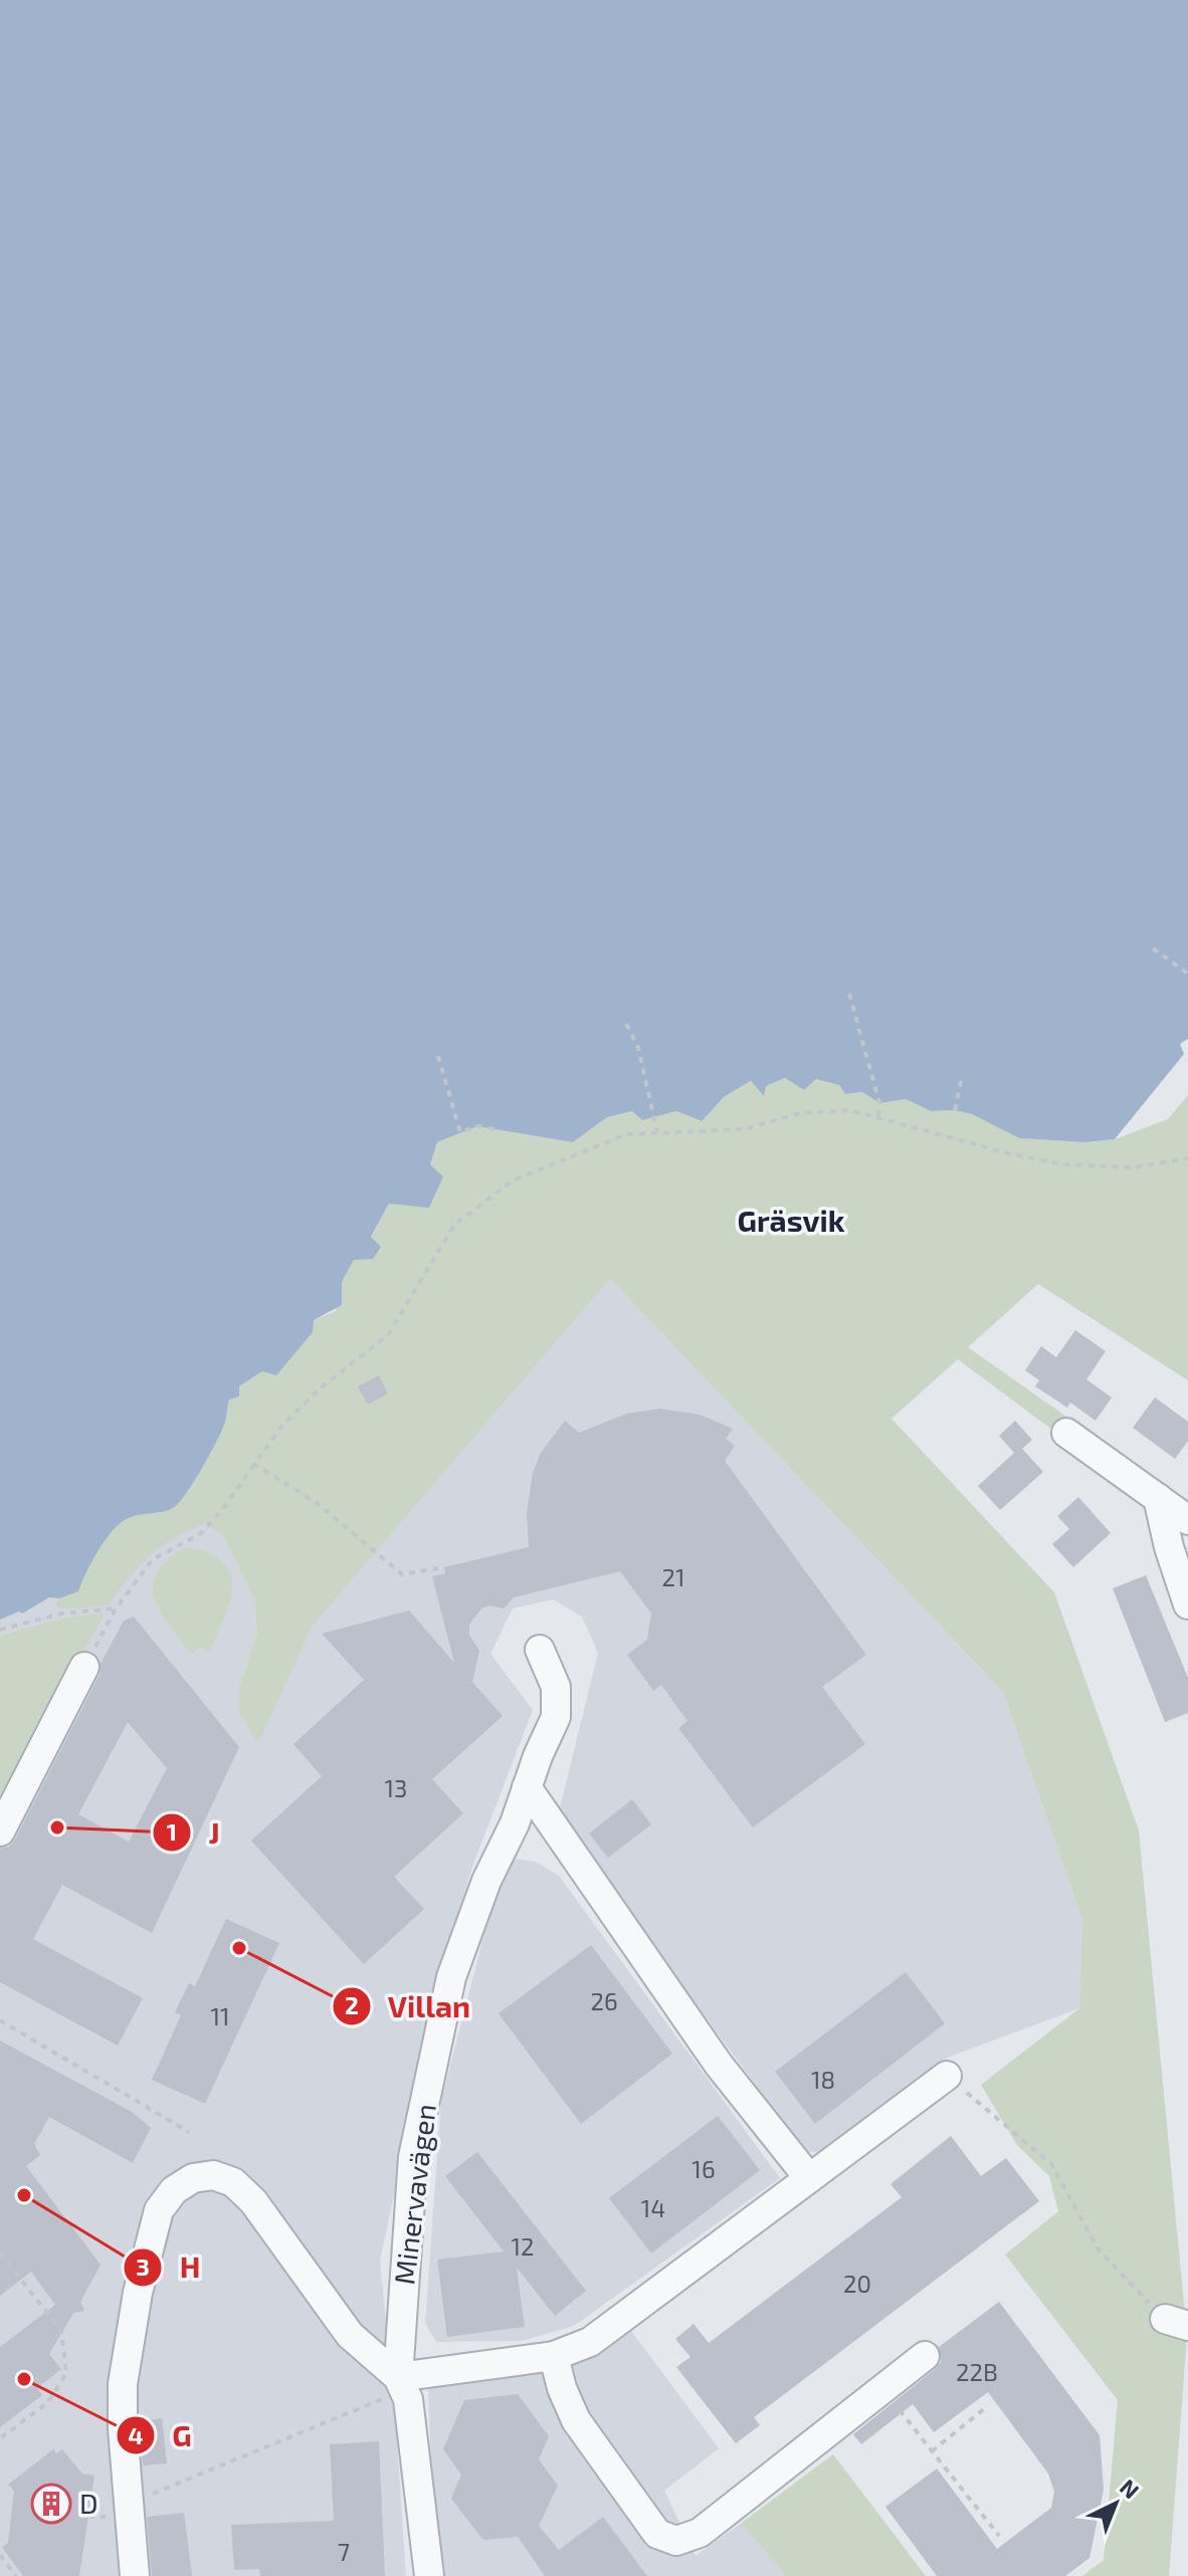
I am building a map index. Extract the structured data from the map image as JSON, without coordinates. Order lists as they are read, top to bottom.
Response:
{
  "streets": {
    "street": ["Minervavägen"]
  },
  "districts": ["Gräsvik"],
  "places": {
    "other": [
      "J",
      "Villan",
      "H",
      "G"
    ],
    "building": ["D"]
  },
  "house_numbers": [
    "21",
    "13",
    "26",
    "11",
    "18",
    "16",
    "14",
    "12",
    "20",
    "22B",
    "7"
  ],
  "north": "top right"
}
